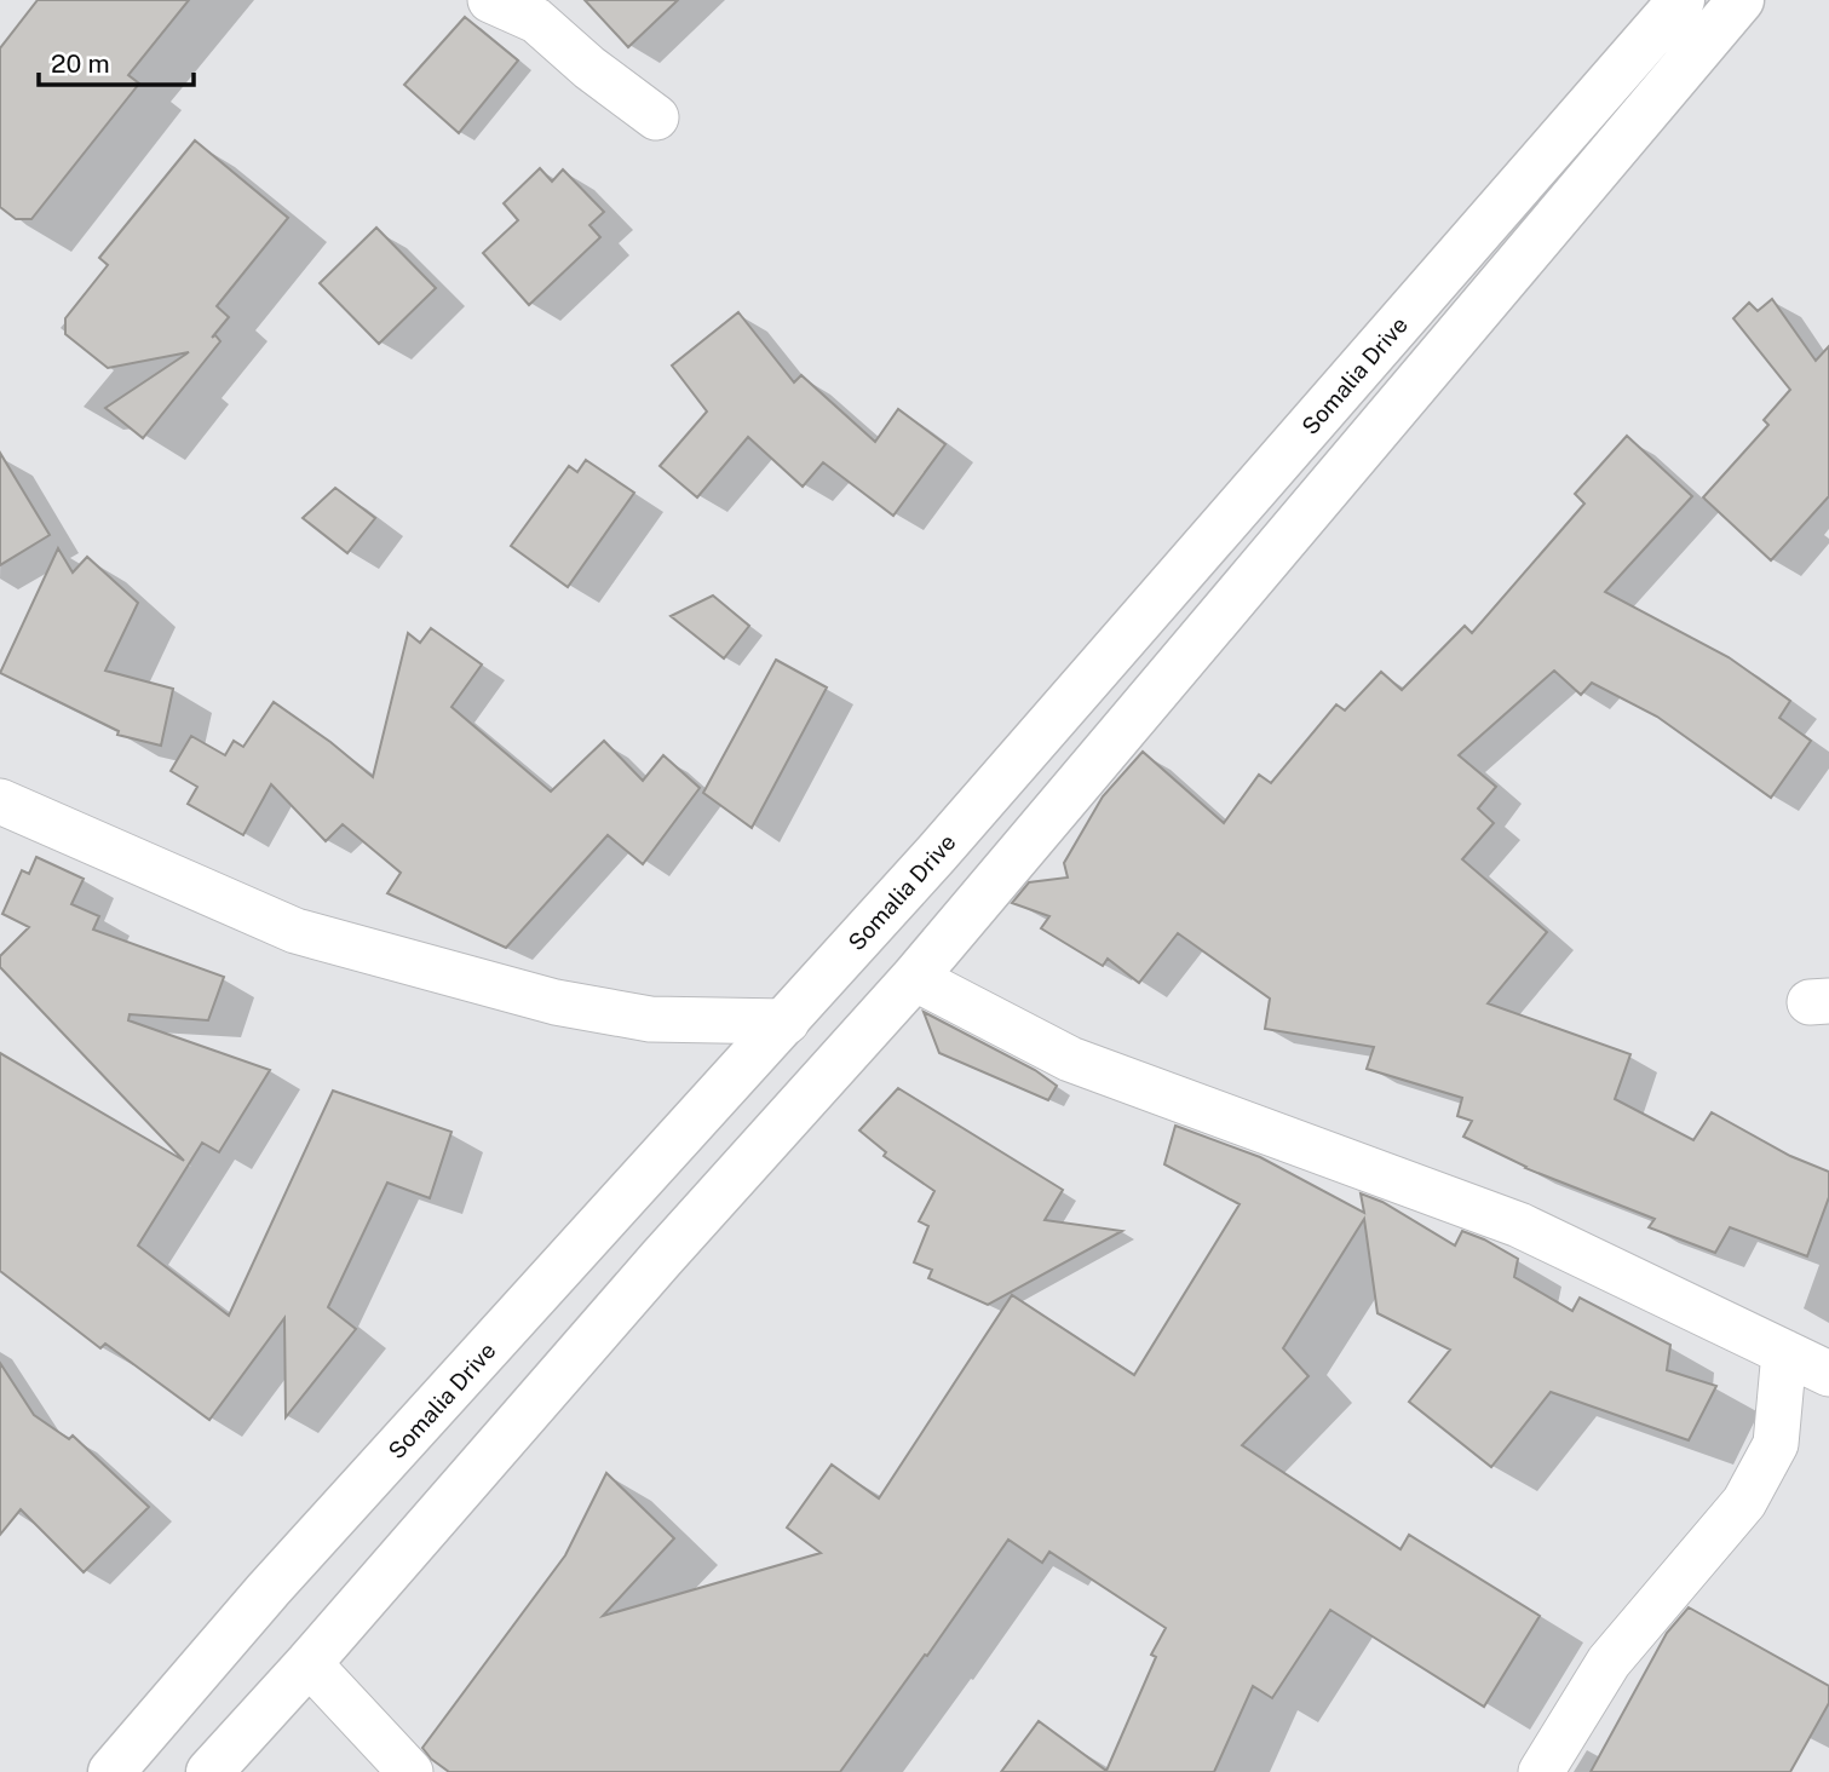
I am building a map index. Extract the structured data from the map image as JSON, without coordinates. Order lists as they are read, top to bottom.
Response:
{
  "streets": {
    "main road": ["Somalia Drive"]
  },
  "scale_bar": "20 m"
}
